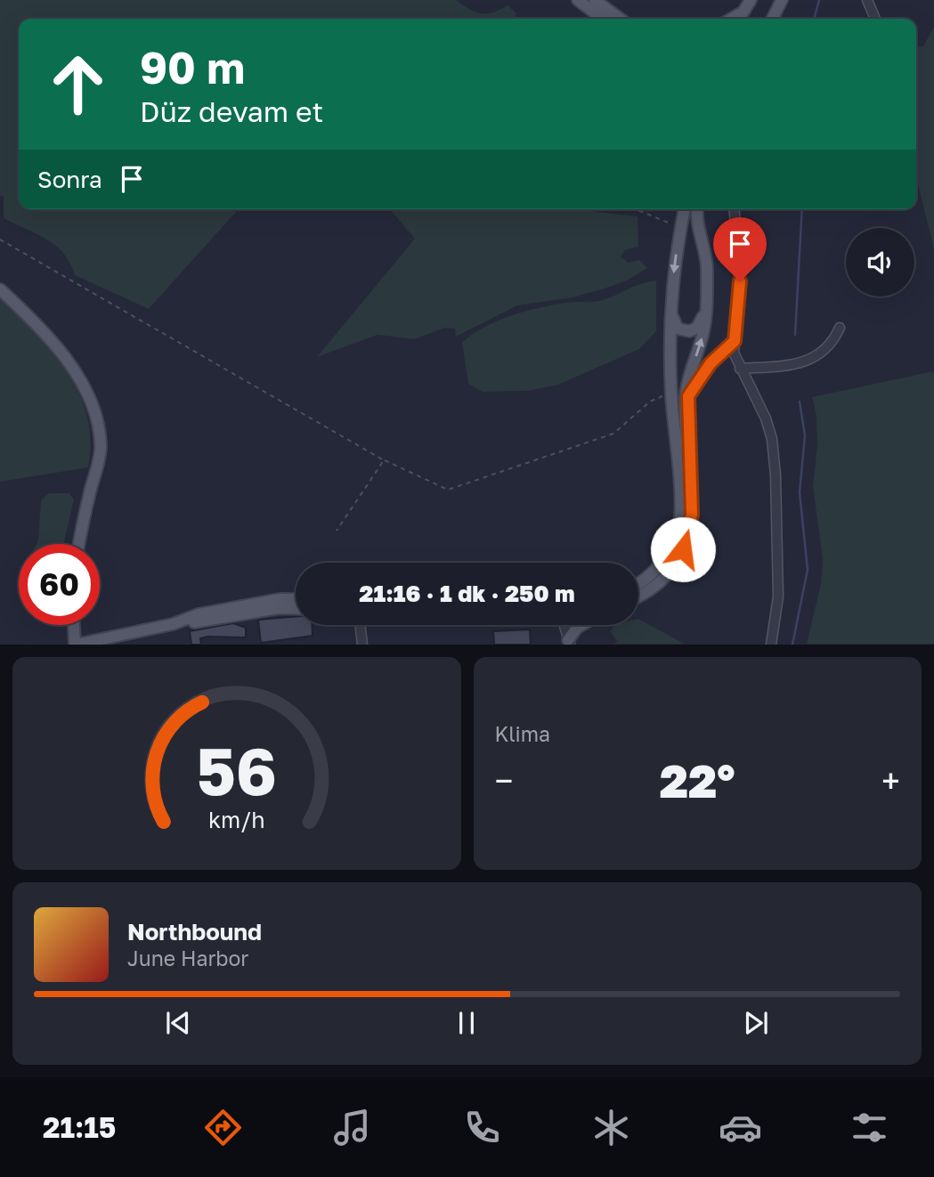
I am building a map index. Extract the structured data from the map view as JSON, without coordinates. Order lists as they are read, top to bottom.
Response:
{
  "page": {
    "turn": ["90 m", "Düz devam et"],
    "then": "Sonra",
    "limit": "60",
    "trip": "21:16 · 1 dk · 250 m",
    "tile": "Klima",
    "heat": ["−", "22°", "+"],
    "song": ["Northbound", "June Harbor"],
    "tabs": "21:15",
    "gauge": ["56", "km/h"]
  }
}
